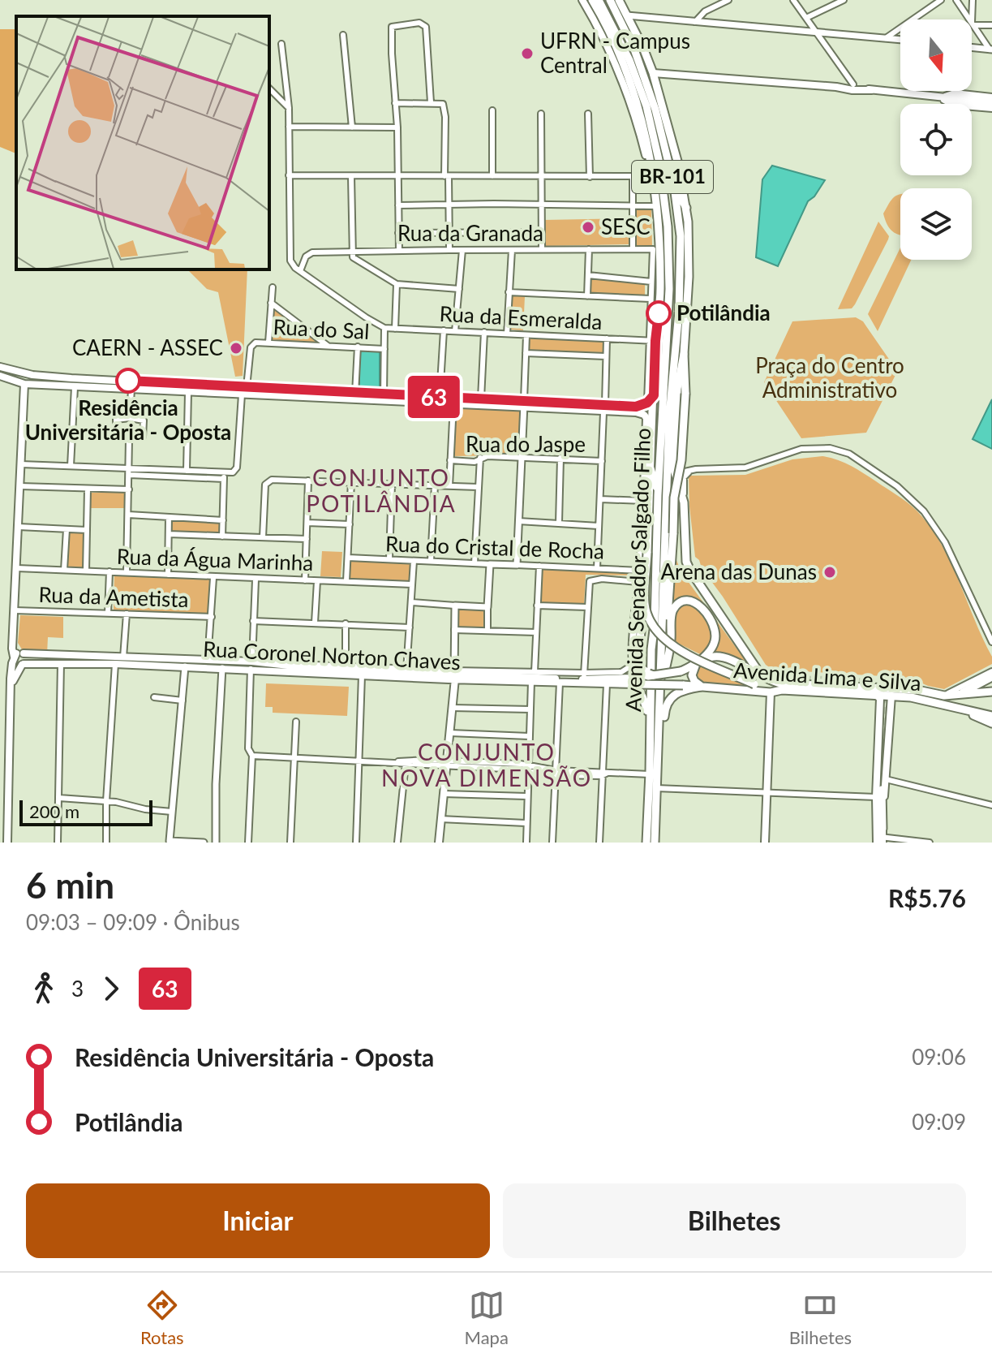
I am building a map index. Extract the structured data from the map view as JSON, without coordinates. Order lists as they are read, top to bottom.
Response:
{
  "streets": {
    "main road": [
      "BR-101",
      "Avenida Senador Salgado Filho",
      "Rua Coronel Norton Chaves",
      "Avenida Lima e Silva"
    ],
    "street": [
      "Rua da Granada",
      "Rua da Esmeralda",
      "Rua do Sal",
      "Rua do Jaspe",
      "Rua do Cristal de Rocha",
      "Rua da Água Marinha",
      "Rua da Ametista"
    ]
  },
  "crossings": [
    ["Rua da Granada", "Avenida Senador Salgado Filho"],
    ["Rua da Esmeralda", "Avenida Senador Salgado Filho"],
    ["Rua do Cristal de Rocha", "Avenida Senador Salgado Filho"],
    ["Avenida Senador Salgado Filho", "Rua Coronel Norton Chaves"],
    ["Avenida Senador Salgado Filho", "Avenida Lima e Silva"],
    ["Rua Coronel Norton Chaves", "Avenida Lima e Silva"]
  ],
  "districts": ["CONJUNTO POTILÂNDIA", "CONJUNTO NOVA DIMENSÃO"],
  "parks": ["Praça do Centro Administrativo"],
  "places": [
    "UFRN - Campus Central",
    "SESC",
    "Potilândia",
    "CAERN - ASSEC",
    "Residência Universitária - Oposta",
    "Arena das Dunas"
  ],
  "lines": ["bus line 63"],
  "scale_bar": "200 m",
  "north": "bottom",
  "page": {
    "on_map": "63",
    "scale": "200 m",
    "heading": ["6 min", "09:03 – 09:09 · Ônibus", "R$5.76"],
    "legs": ["3", "63"],
    "list": [
      {
        "name": "Residência Universitária - Oposta",
        "value": "09:06"
      },
      {
        "name": "Potilândia",
        "value": "09:09"
      }
    ],
    "buttons": ["Iniciar", "Bilhetes"],
    "tabs": ["Rotas", "Mapa", "Bilhetes"]
  }
}
